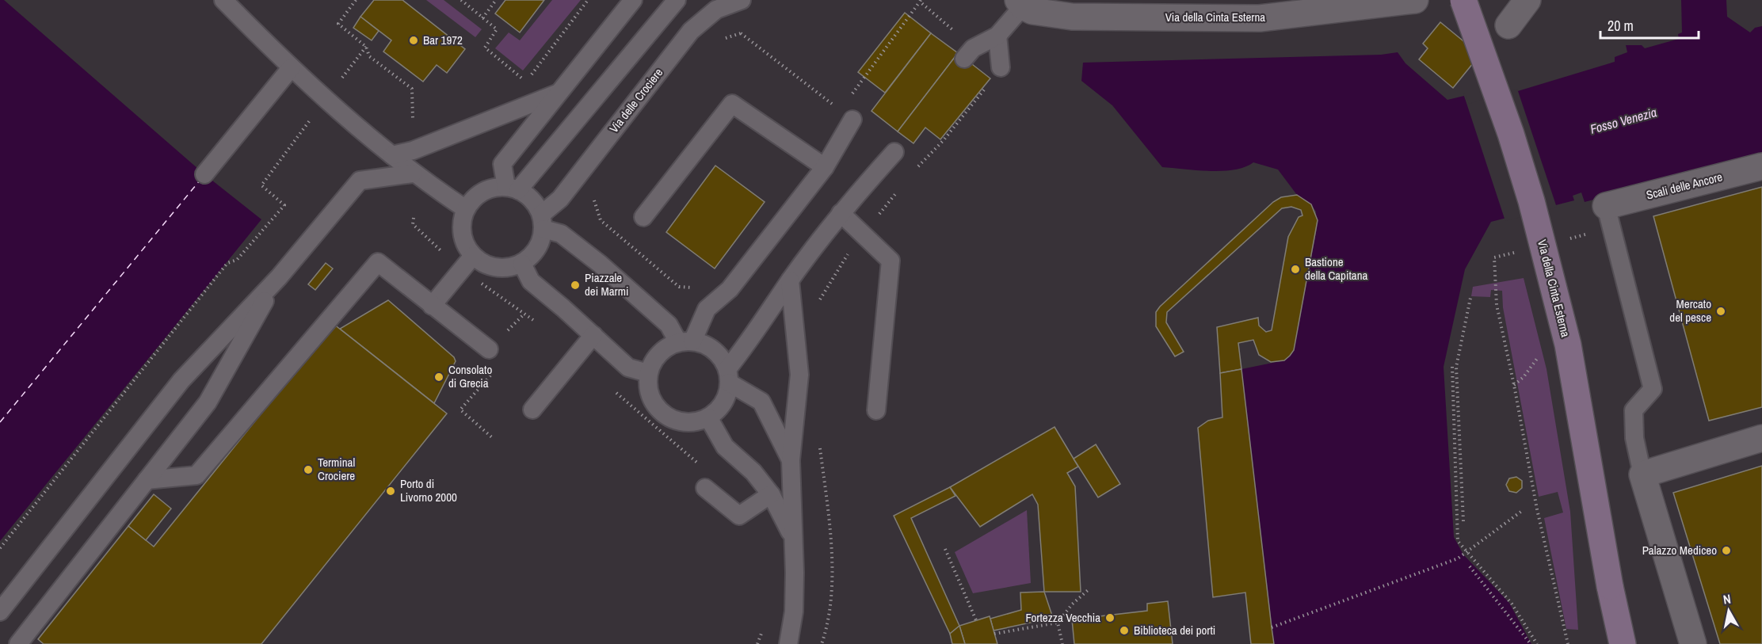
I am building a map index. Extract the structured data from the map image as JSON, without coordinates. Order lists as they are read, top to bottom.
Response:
{
  "streets": {
    "main road": ["Via della Cinta Esterna"],
    "street": ["Scali delle Ancore"],
    "lane": ["Via delle Crociere"]
  },
  "water": ["Fosso Venezia"],
  "places": [
    "Bar 1972",
    "Bastione della Capitana",
    "Piazzale dei Marmi",
    "Mercato del pesce",
    "Consolato di Grecia",
    "Terminal Crociere",
    "Porto di Livorno 2000",
    "Palazzo Mediceo",
    "Fortezza Vecchia",
    "Biblioteca dei porti"
  ],
  "scale_bar": "20 m",
  "north": "top"
}
